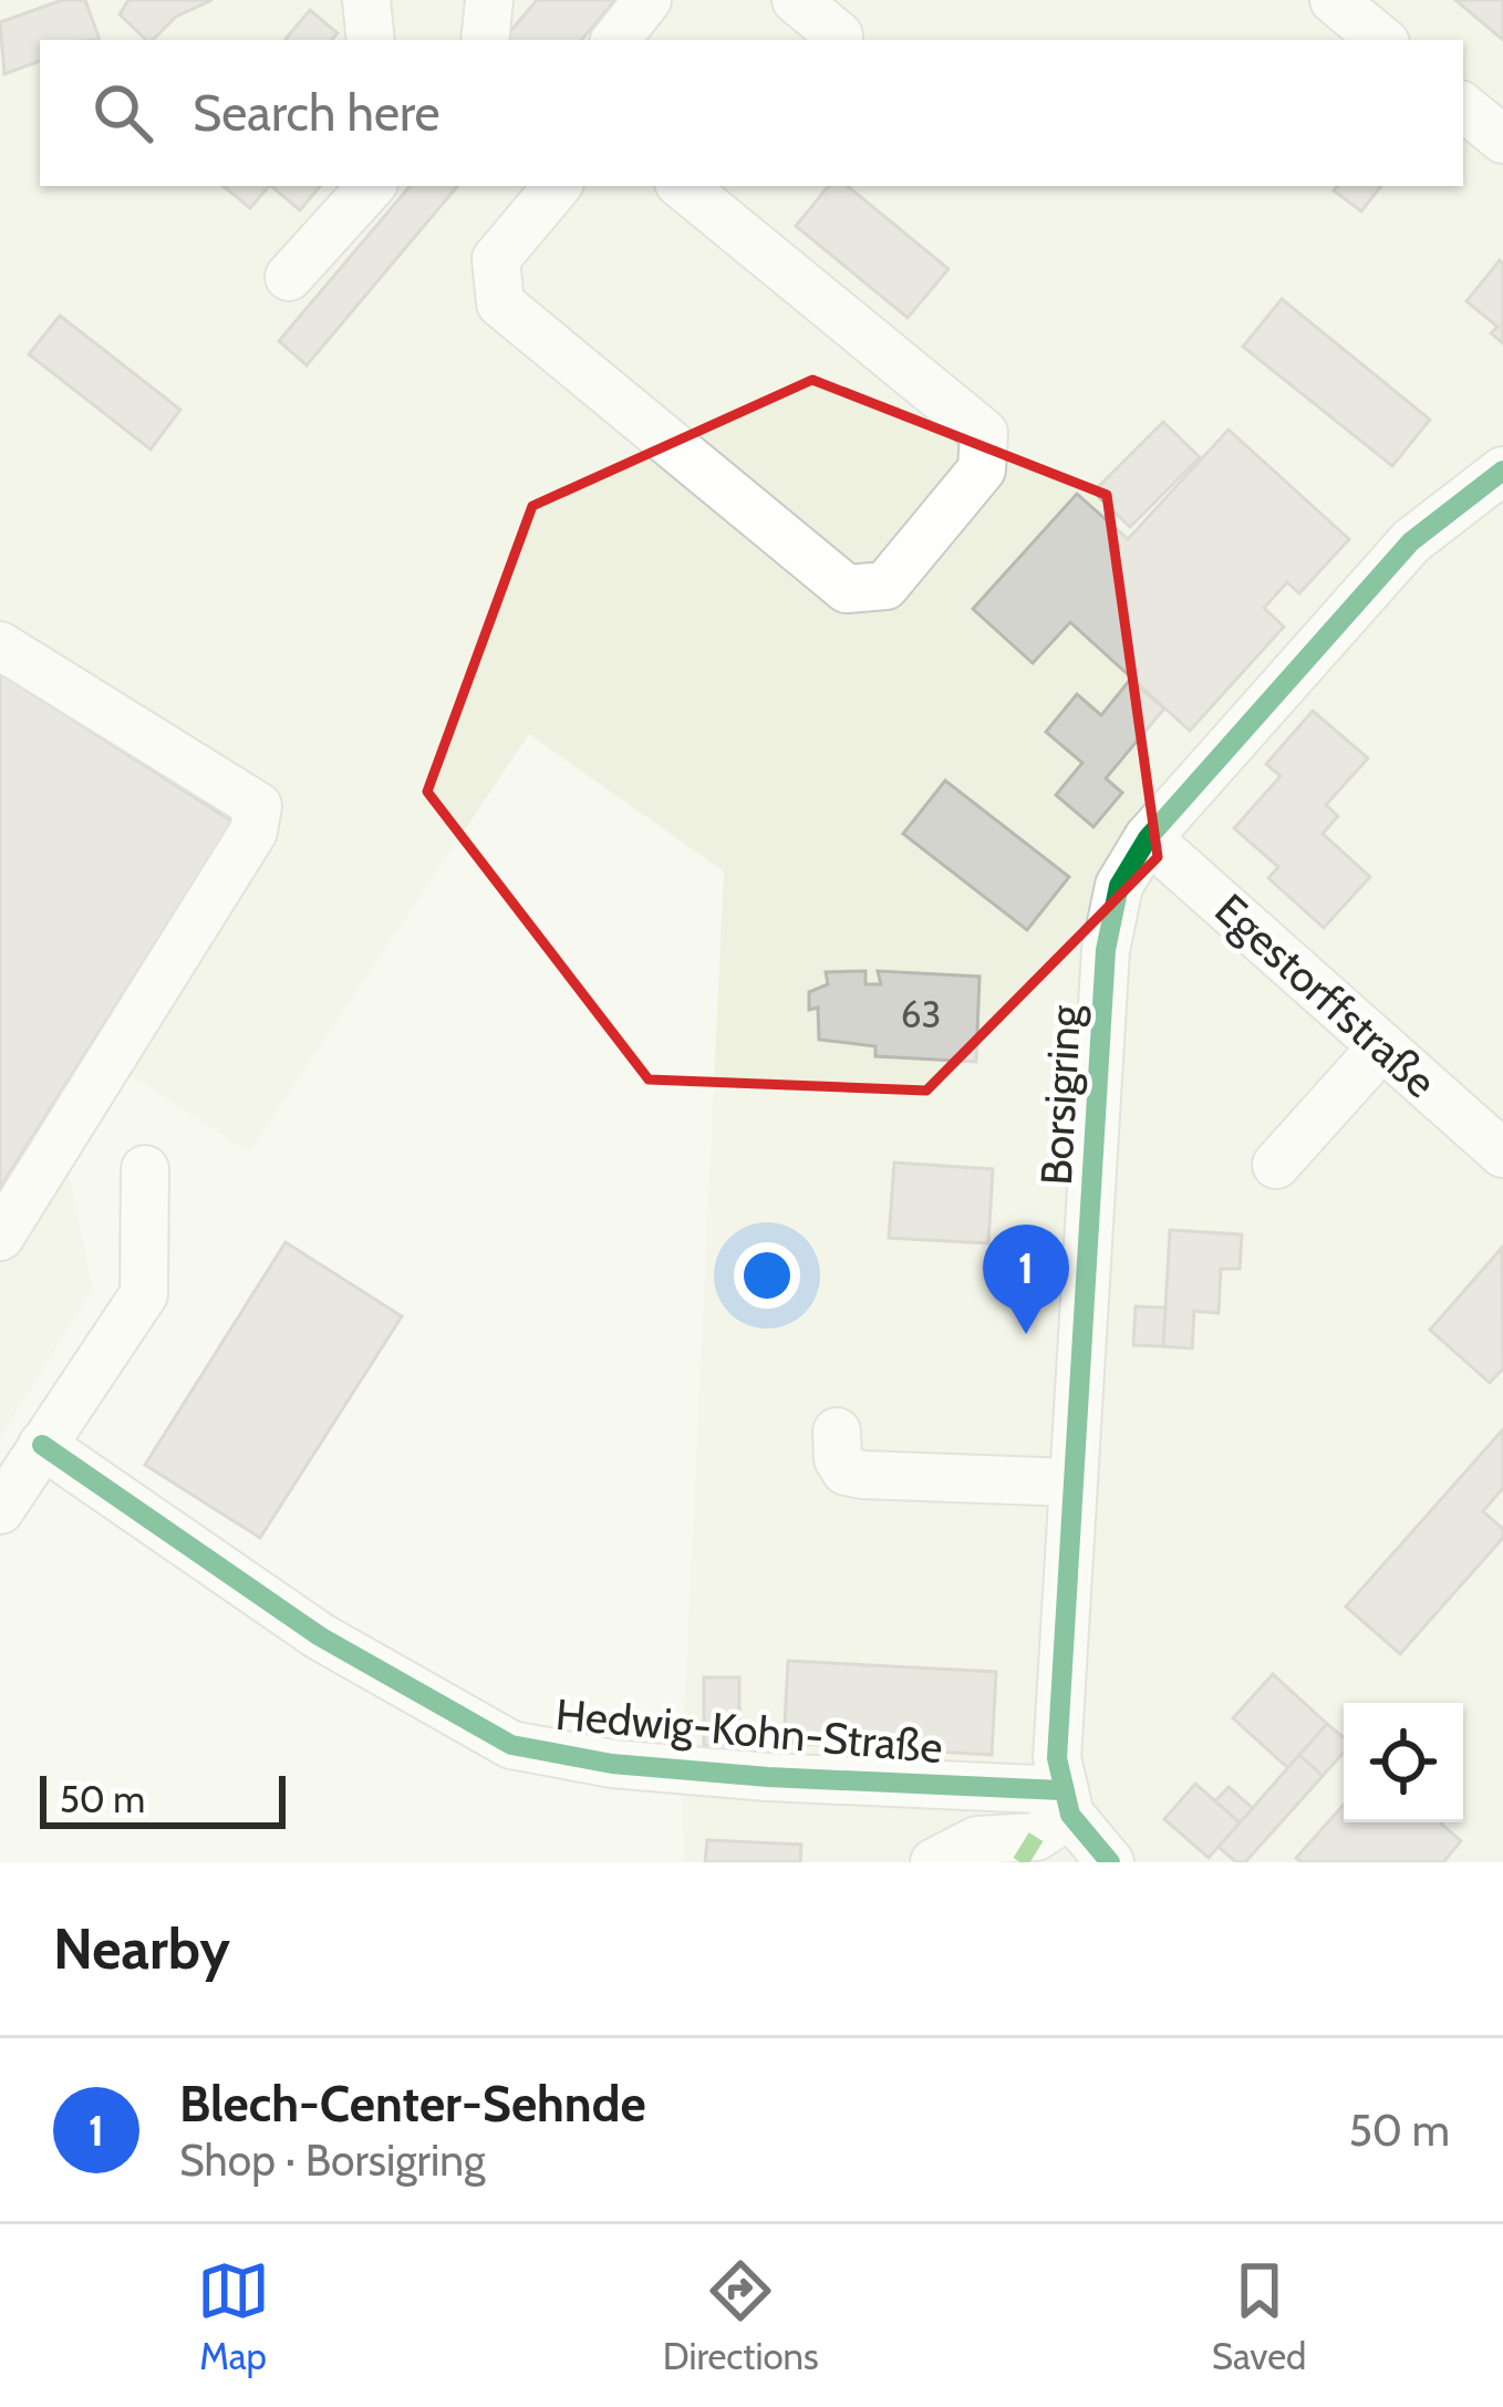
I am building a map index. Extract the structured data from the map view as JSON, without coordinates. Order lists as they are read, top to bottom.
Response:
{
  "streets": {
    "street": ["Egestorffstraße", "Borsigring", "Hedwig-Kohn-Straße"]
  },
  "crossings": [
    ["Egestorffstraße", "Borsigring"],
    ["Borsigring", "Hedwig-Kohn-Straße"]
  ],
  "house_numbers": ["63"],
  "scale_bar": "50 m",
  "page": {
    "search": "Search here",
    "pins": "1",
    "scale": "50 m",
    "heading": "Nearby",
    "list": [
      {
        "mark": "1",
        "name": "Blech-Center-Sehnde",
        "note": "Shop · Borsigring",
        "value": "50 m"
      }
    ],
    "nav": ["Map", "Directions", "Saved"]
  }
}
